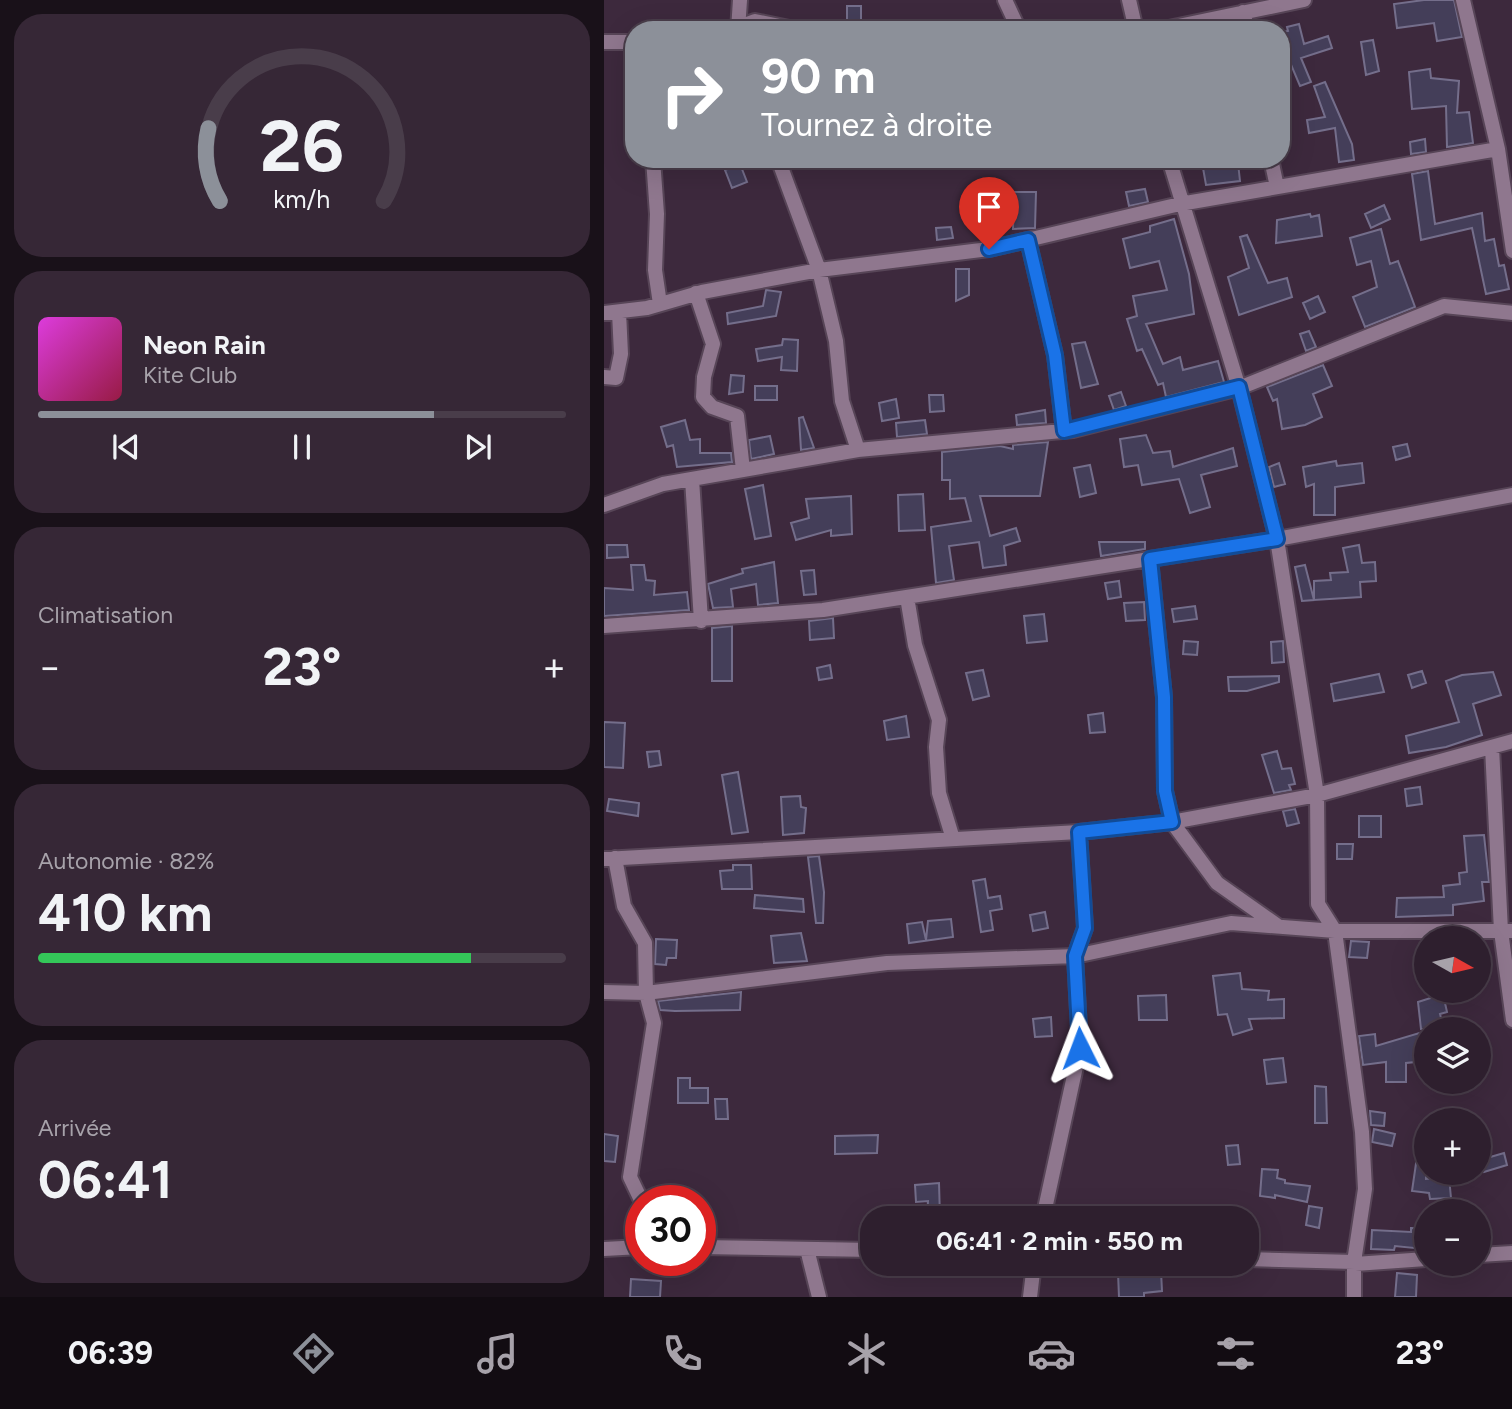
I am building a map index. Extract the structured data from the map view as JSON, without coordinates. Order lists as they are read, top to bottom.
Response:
{
  "north": "right",
  "page": {
    "turn": ["90 m", "Tournez à droite"],
    "song": ["Neon Rain", "Kite Club"],
    "tile": [
      "Climatisation",
      ["Autonomie · 82%", "410 km"],
      ["Arrivée", "06:41"]
    ],
    "heat": ["−", "23°", "+"],
    "map_buttons": ["+", "−"],
    "limit": "30",
    "trip": "06:41 · 2 min · 550 m",
    "tabs": ["06:39", "23°"],
    "gauge": ["26", "km/h"]
  }
}
